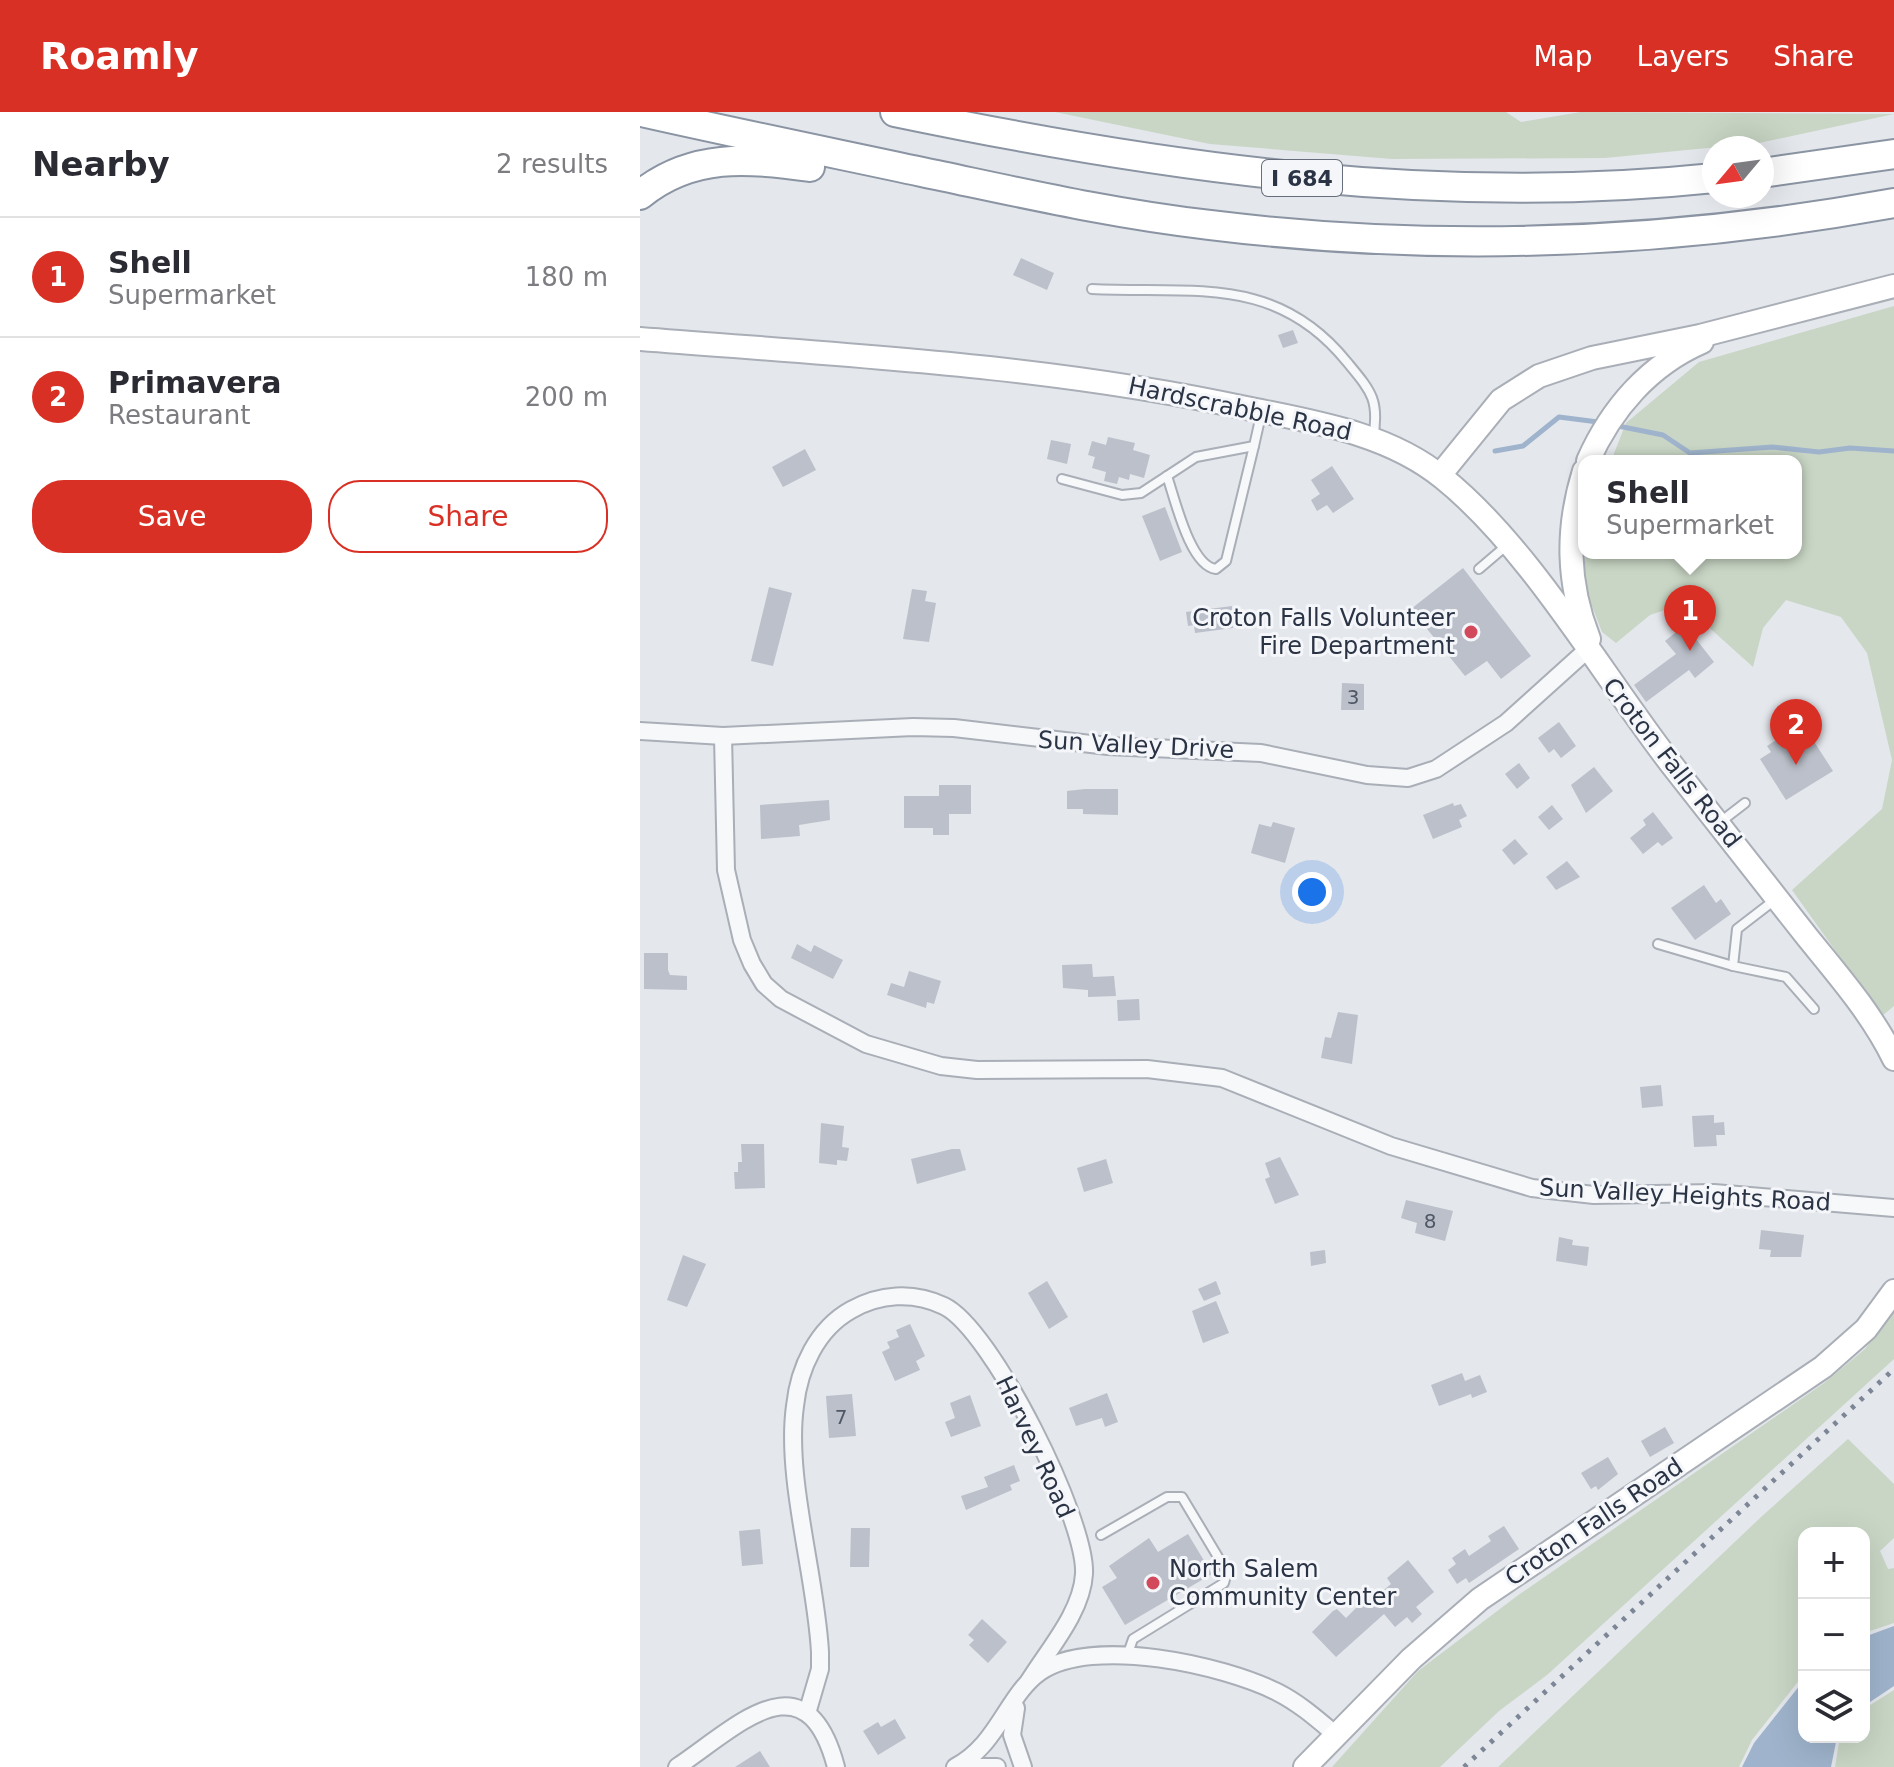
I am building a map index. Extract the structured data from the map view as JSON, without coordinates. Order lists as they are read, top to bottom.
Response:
{
  "streets": {
    "highway": ["I 684"],
    "main road": ["Hardscrabble Road", "Croton Falls Road"],
    "street": ["Sun Valley Drive", "Sun Valley Heights Road", "Harvey Road"]
  },
  "crossings": [
    ["Hardscrabble Road", "Croton Falls Road"],
    ["Sun Valley Drive", "Croton Falls Road"],
    ["Sun Valley Drive", "Sun Valley Heights Road"]
  ],
  "places": ["Croton Falls Volunteer Fire Department", "North Salem Community Center"],
  "house_numbers": ["3", "8", "7"],
  "north": "bottom left",
  "page": {
    "header": "Roamly",
    "nav": ["Map", "Layers", "Share"],
    "heading": ["Nearby", "2 results"],
    "list": [
      {
        "mark": "1",
        "name": "Shell",
        "note": "Supermarket",
        "value": "180 m"
      },
      {
        "mark": "2",
        "name": "Primavera",
        "note": "Restaurant",
        "value": "200 m"
      }
    ],
    "popup": ["Shell", "Supermarket"],
    "buttons": ["Save", "Share"],
    "pins": ["1", "2"],
    "map_buttons": ["+", "−"]
  }
}
